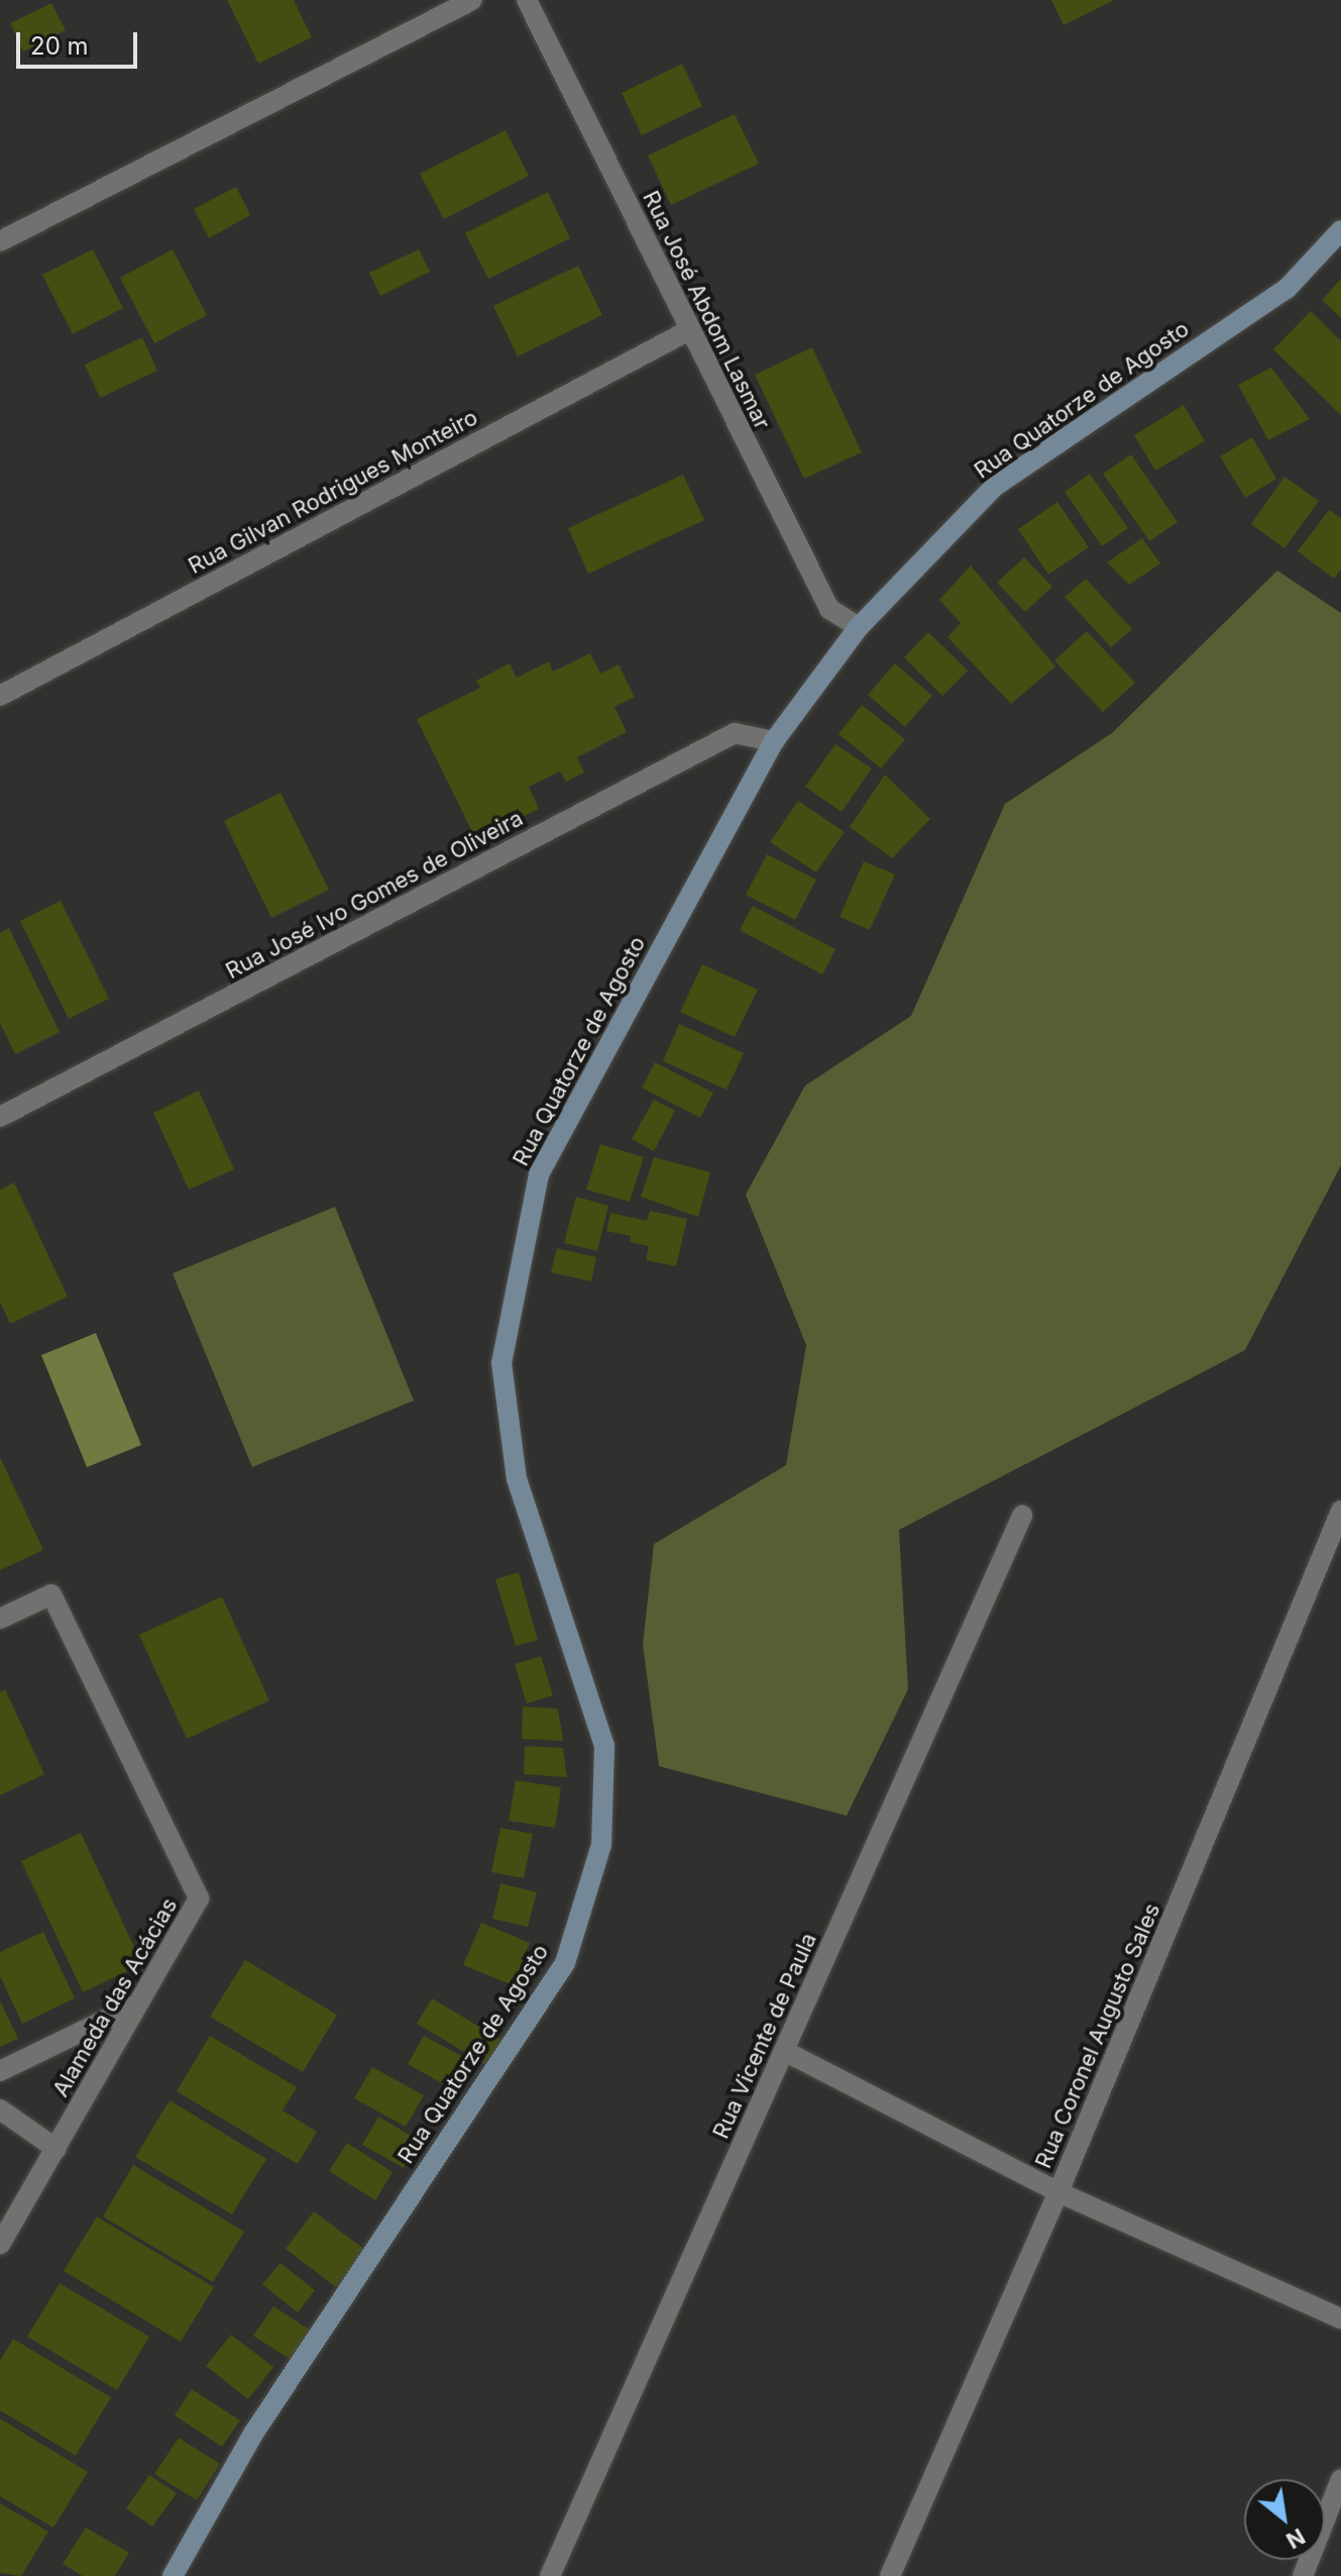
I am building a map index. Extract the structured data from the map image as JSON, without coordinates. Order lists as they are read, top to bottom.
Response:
{
  "streets": {
    "street": [
      "Rua José Abdom Lasmar",
      "Rua Quatorze de Agosto",
      "Rua Gilvan Rodrigues Monteiro",
      "Rua José Ivo Gomes de Oliveira",
      "Alameda das Acácias",
      "Rua Vicente de Paula",
      "Rua Coronel Augusto Sales"
    ]
  },
  "crossings": [
    ["Rua José Abdom Lasmar", "Rua Quatorze de Agosto"],
    ["Rua José Abdom Lasmar", "Rua Gilvan Rodrigues Monteiro"],
    ["Rua Quatorze de Agosto", "Rua José Ivo Gomes de Oliveira"]
  ],
  "scale_bar": "20 m",
  "north": "bottom right"
}
